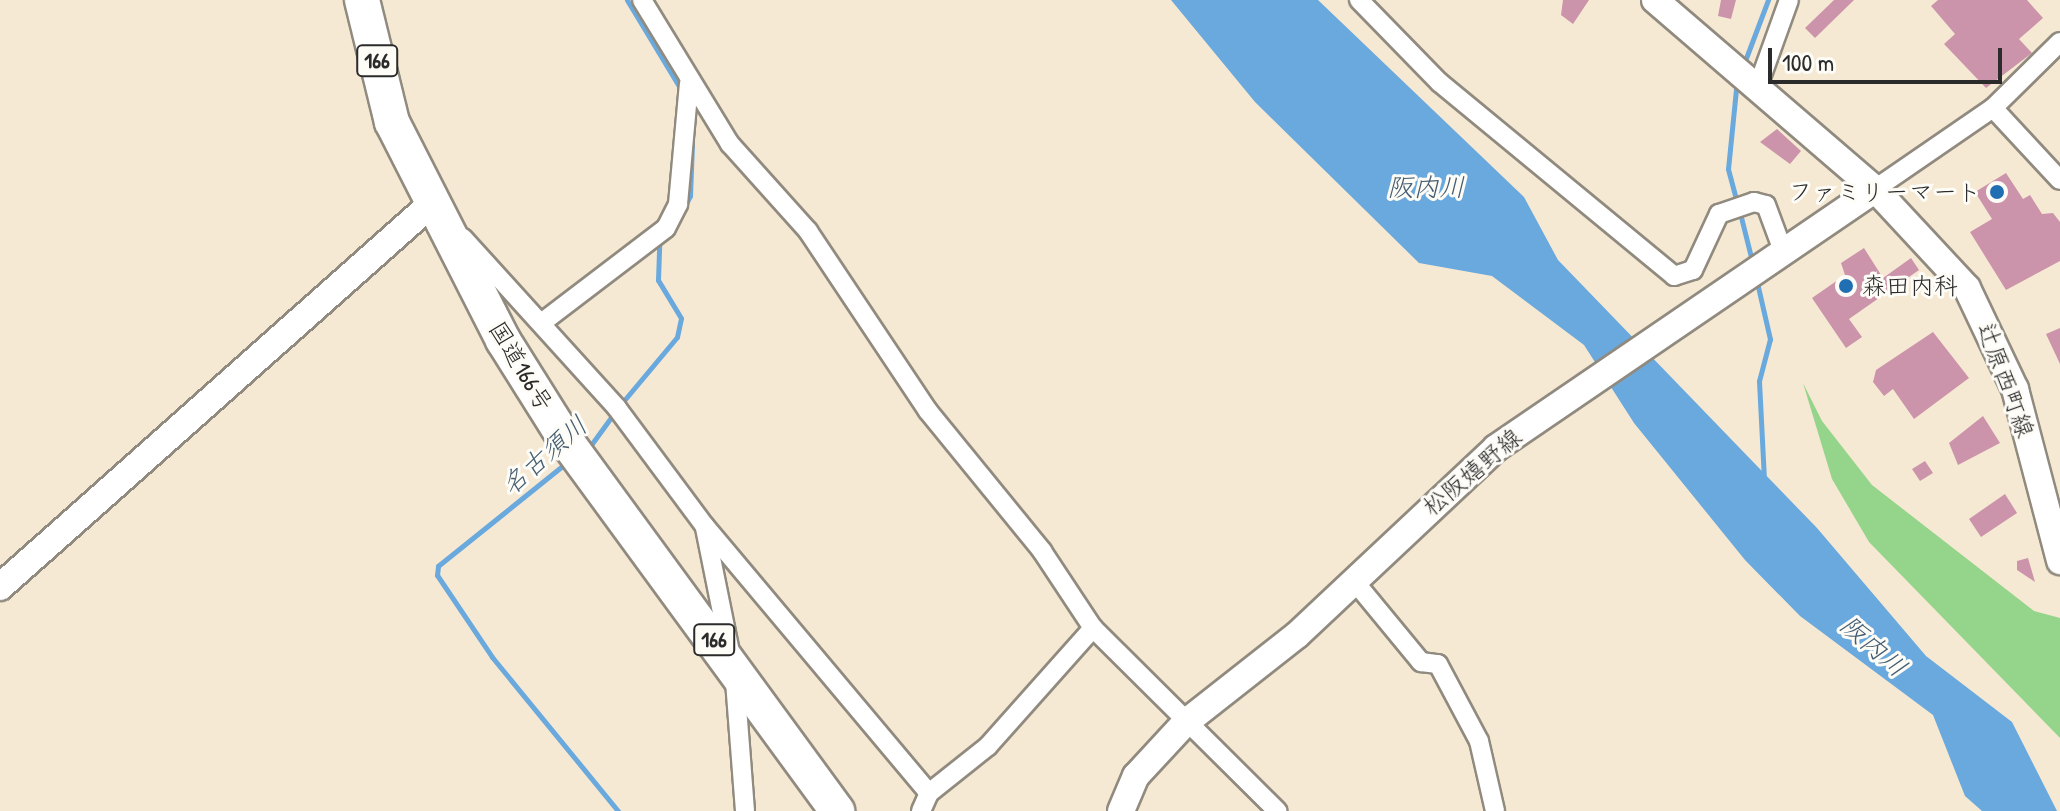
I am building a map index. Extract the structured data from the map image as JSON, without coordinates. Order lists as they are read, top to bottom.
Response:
{
  "streets": {
    "highway": ["166", "国道166号"],
    "main road": ["辻原西町線", "松阪嬉野線"]
  },
  "crossings": [
    ["辻原西町線", "松阪嬉野線"]
  ],
  "water": ["阪内川", "名古須川"],
  "places": ["ファミリーマート", "森田内科"],
  "scale_bar": "100 m"
}
